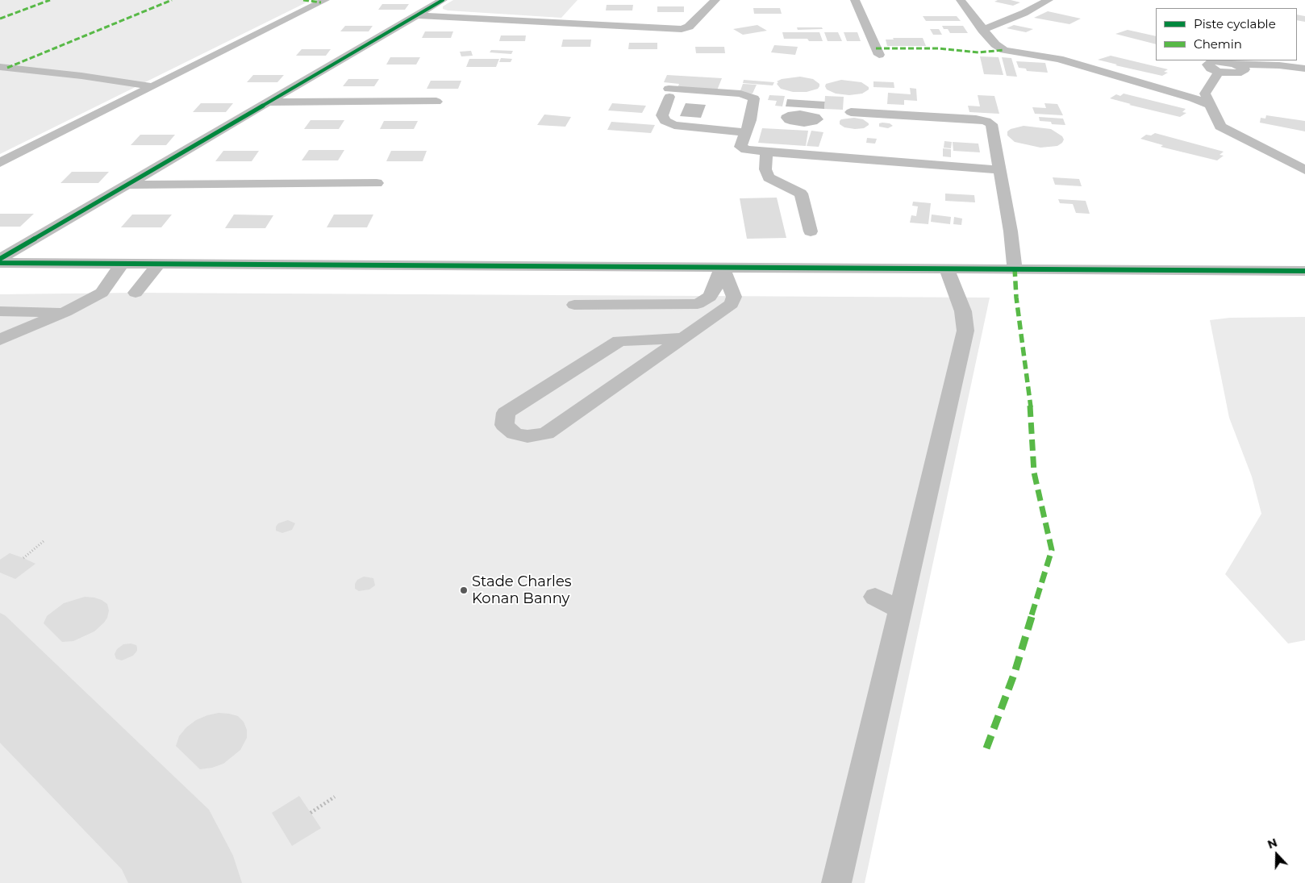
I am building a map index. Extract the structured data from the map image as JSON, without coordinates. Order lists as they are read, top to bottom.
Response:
{
  "places": ["Stade Charles Konan Banny"],
  "legend": ["Piste cyclable", "Chemin"],
  "north": "top"
}
